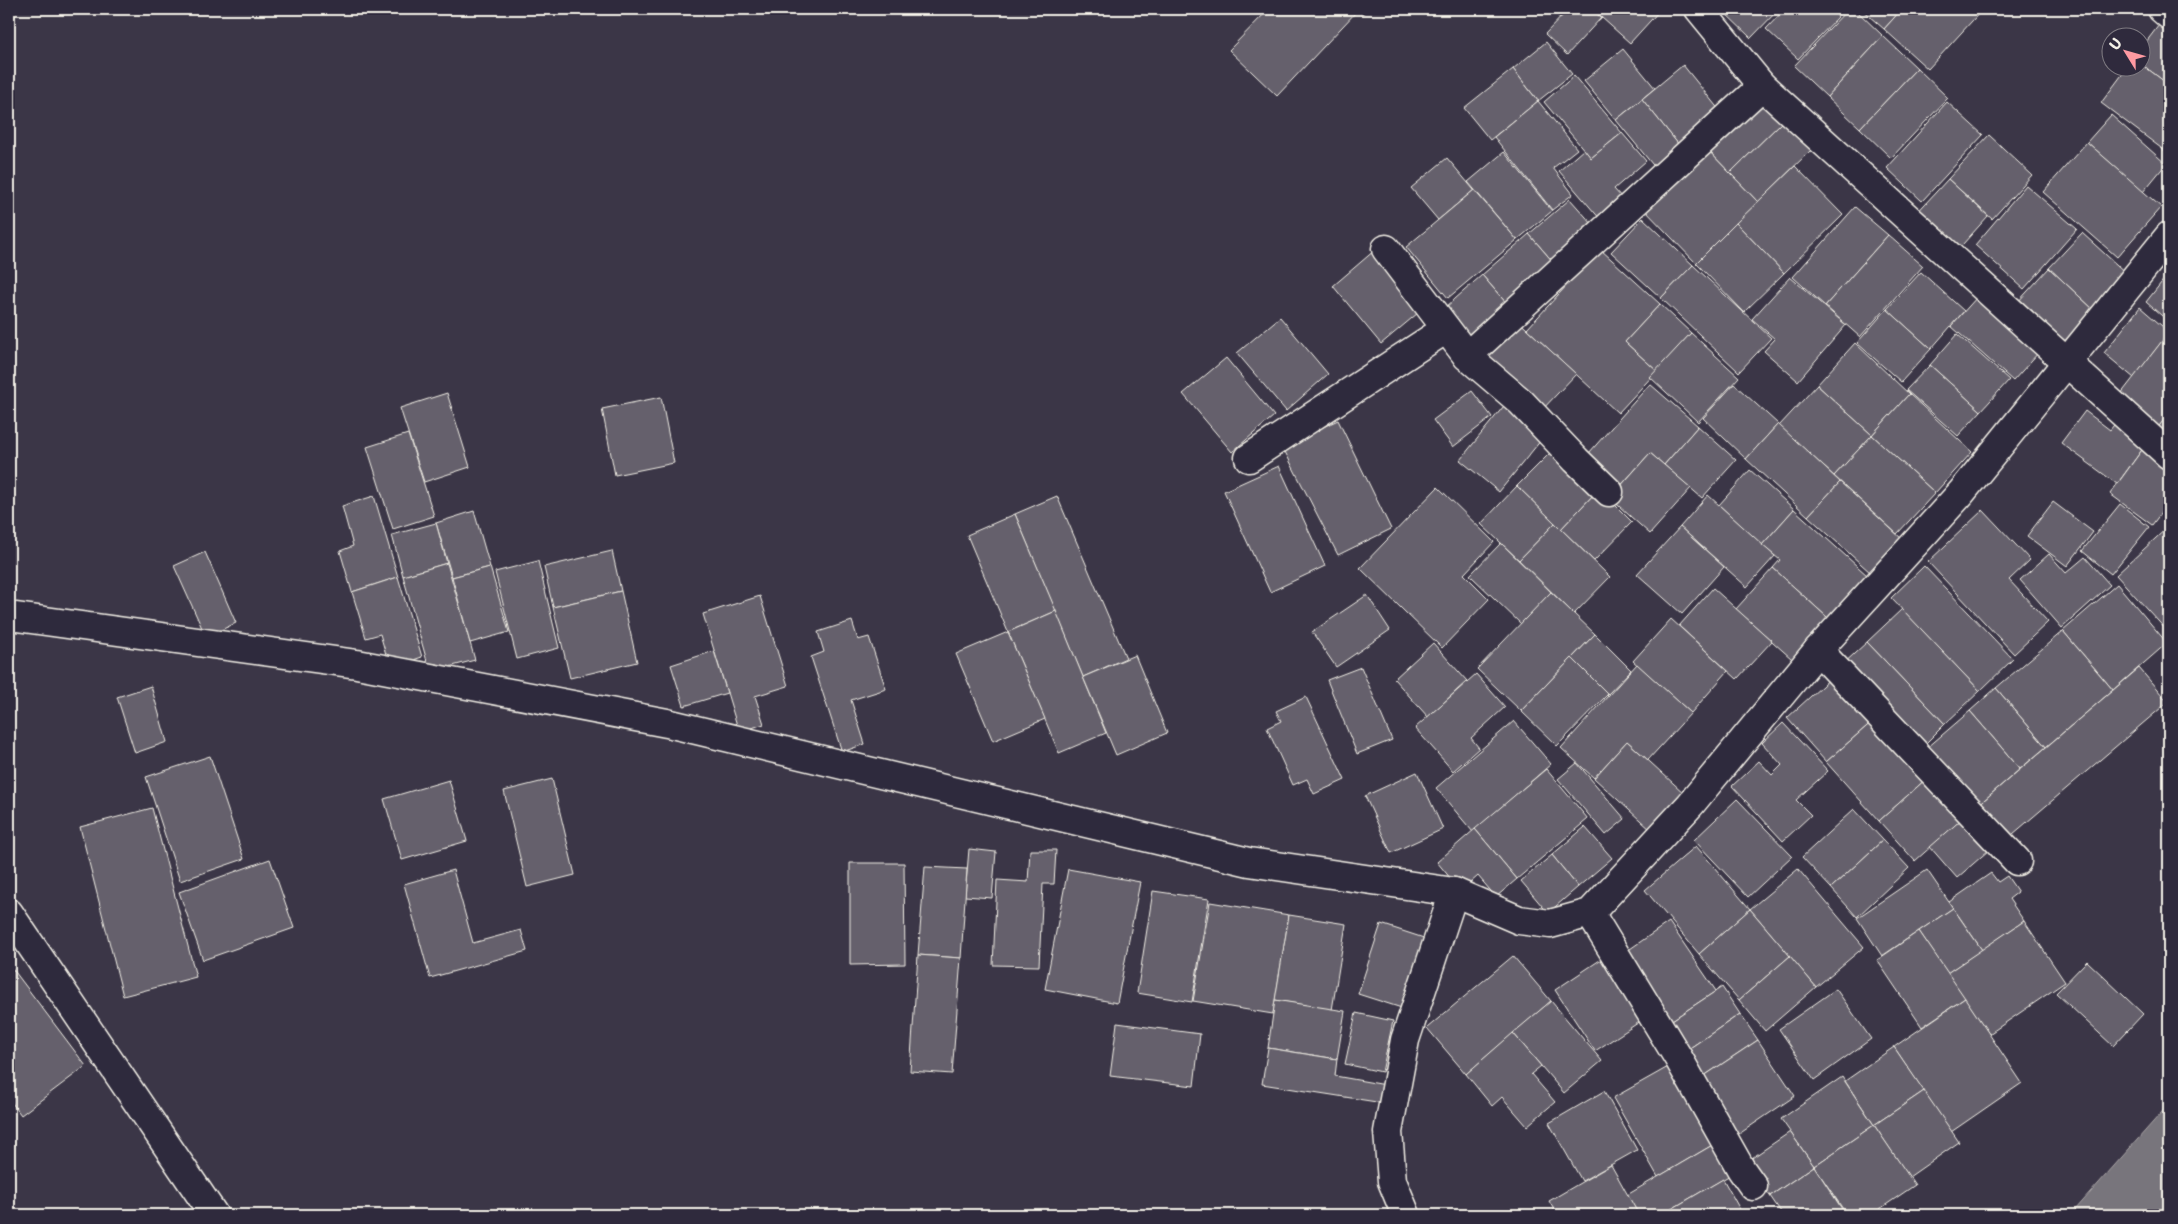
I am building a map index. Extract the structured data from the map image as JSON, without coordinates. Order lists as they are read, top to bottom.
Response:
{
  "north": "top left"
}
